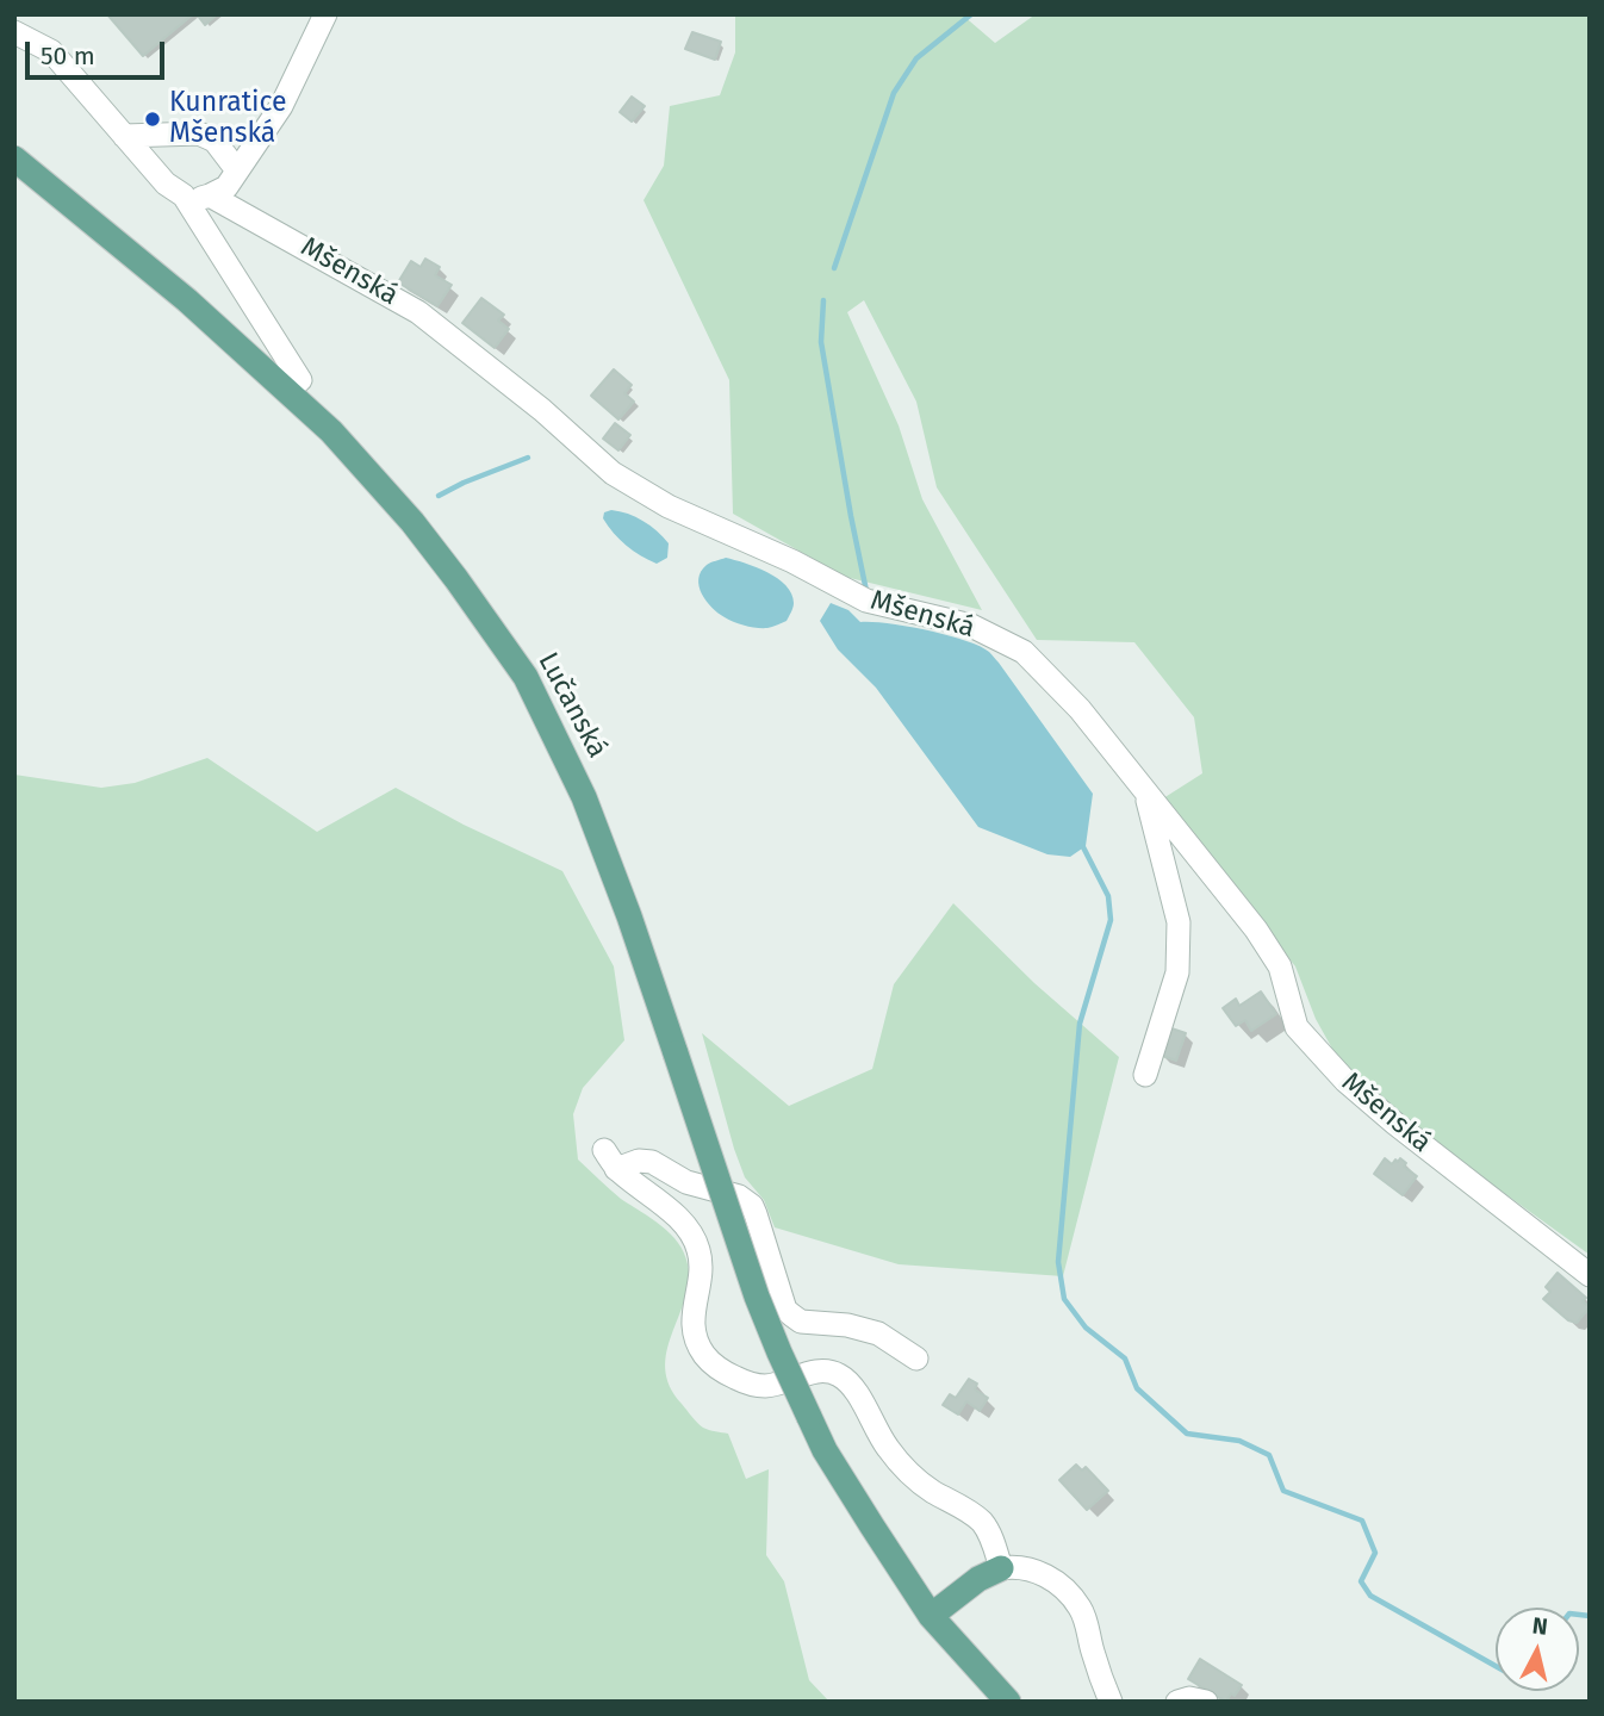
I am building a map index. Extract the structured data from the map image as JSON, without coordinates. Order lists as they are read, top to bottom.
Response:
{
  "streets": {
    "main road": ["Lučanská"],
    "street": ["Mšenská"]
  },
  "places": ["Kunratice Mšenská"],
  "scale_bar": "50 m",
  "north": "top"
}
